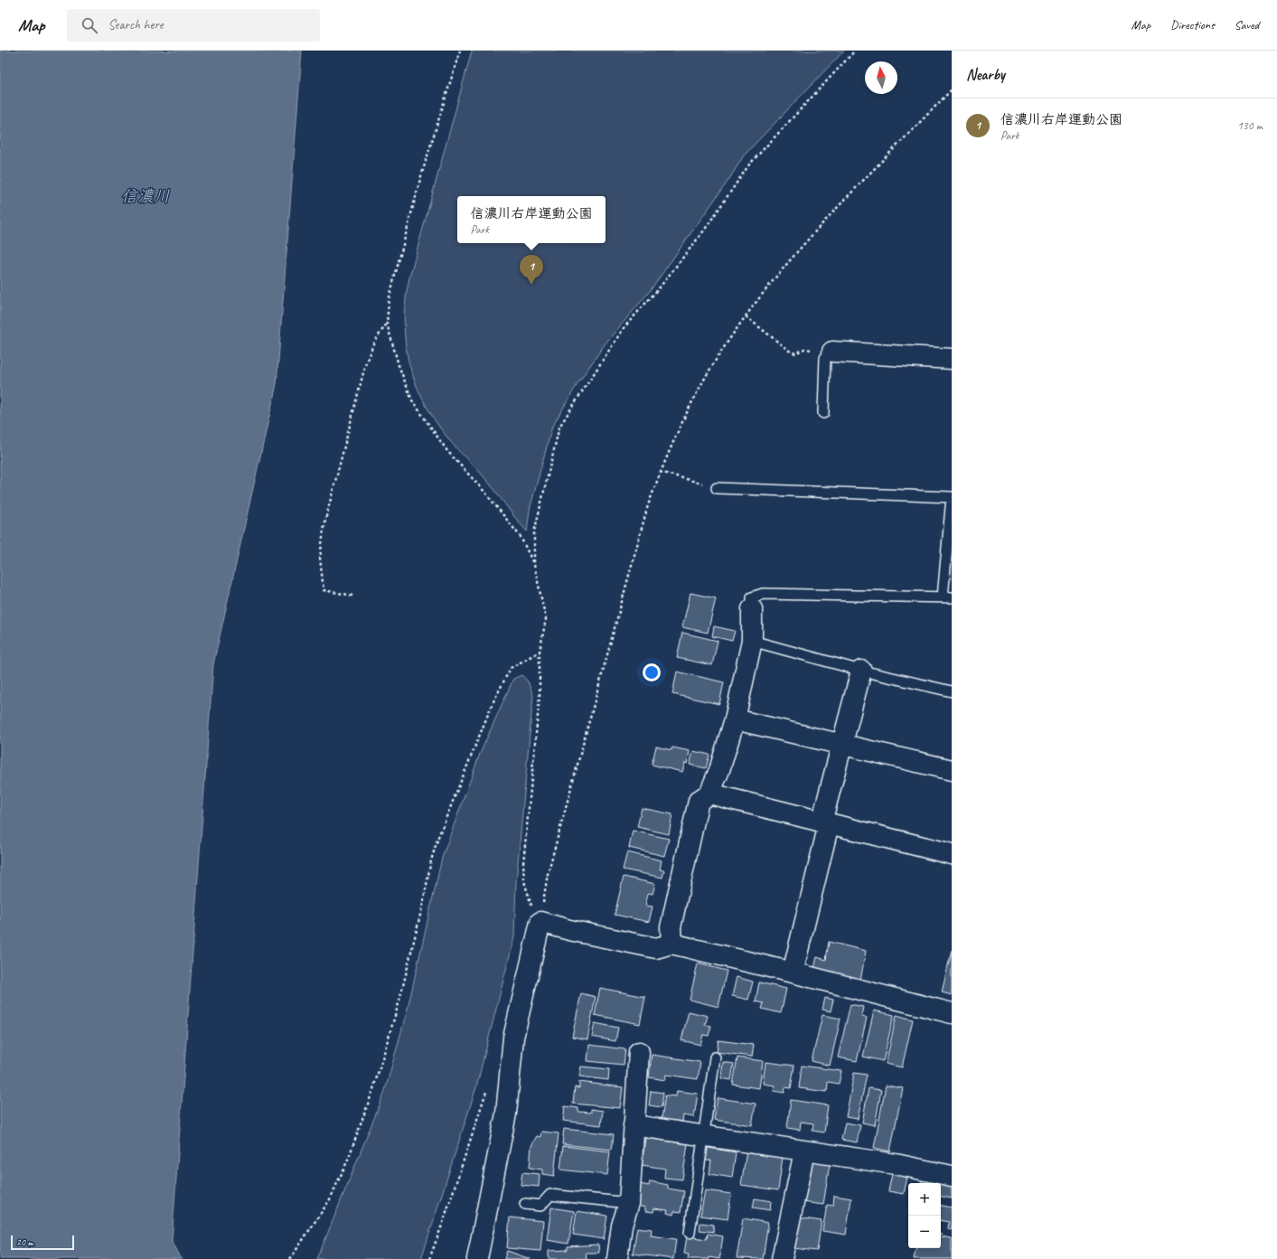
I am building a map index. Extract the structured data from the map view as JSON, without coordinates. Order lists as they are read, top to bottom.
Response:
{
  "water": ["信濃川"],
  "scale_bar": "20 m",
  "north": "top",
  "page": {
    "header": "Map",
    "search": "Search here",
    "nav": ["Map", "Directions", "Saved"],
    "heading": "Nearby",
    "list": [
      {
        "mark": "1",
        "name": "信濃川右岸運動公園",
        "note": "Park",
        "value": "130 m"
      }
    ],
    "popup": ["信濃川右岸運動公園", "Park"],
    "pins": "1",
    "map_buttons": ["+", "−"],
    "scale": "20 m"
  }
}
